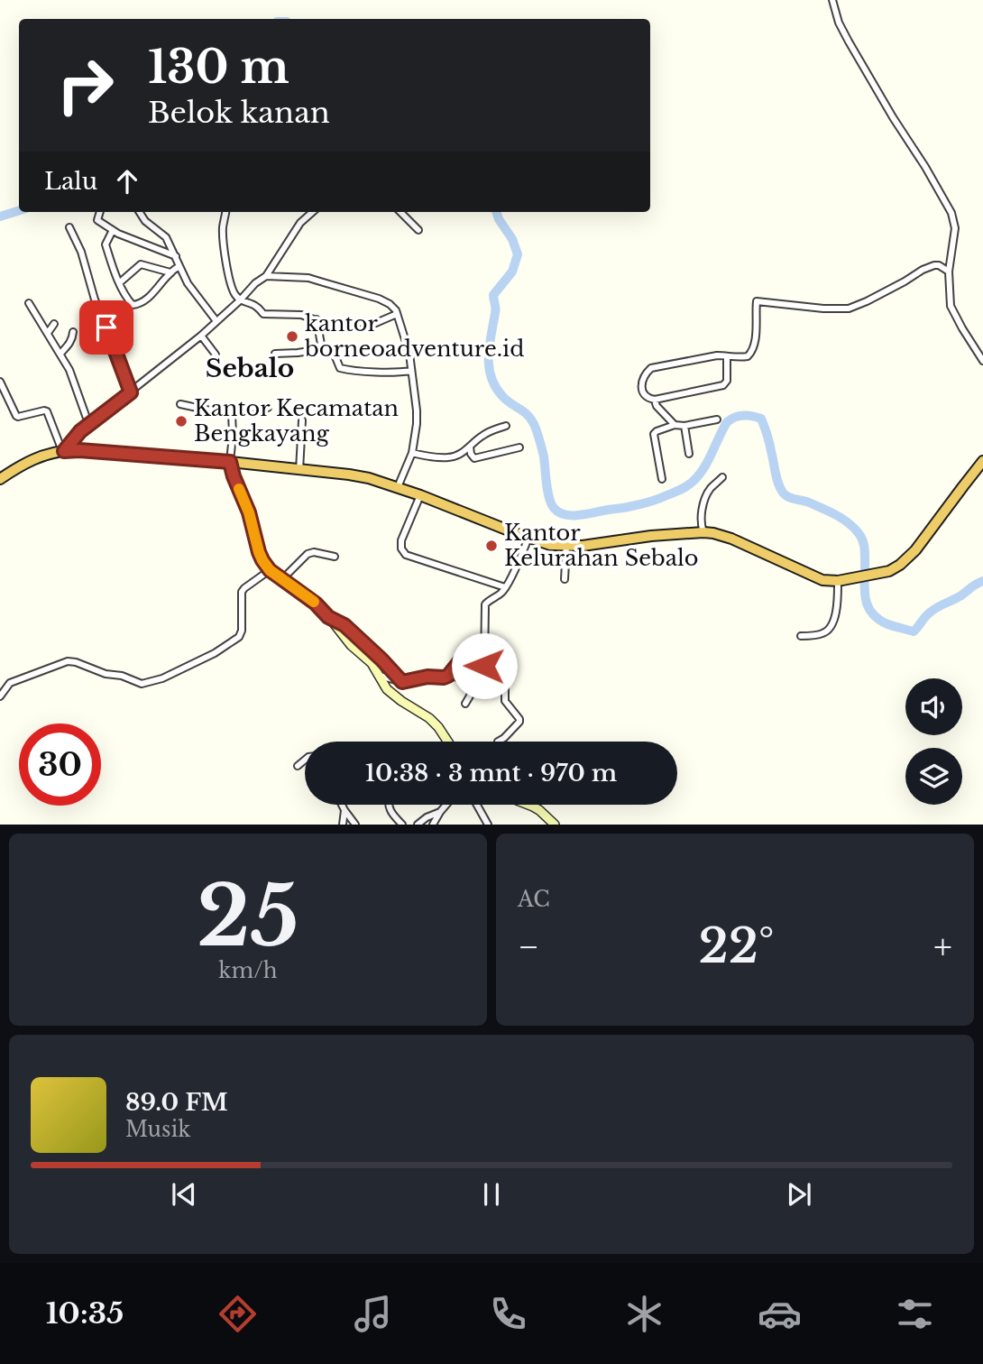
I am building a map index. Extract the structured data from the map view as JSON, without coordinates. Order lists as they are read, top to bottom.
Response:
{
  "districts": ["Sebalo"],
  "places": ["kantor borneoadventure.id", "Kantor Kecamatan Bengkayang", "Kantor Kelurahan Sebalo"],
  "page": {
    "turn": ["130 m", "Belok kanan"],
    "then": "Lalu",
    "limit": "30",
    "trip": "10:38 · 3 mnt · 970 m",
    "tile": [
      ["25", "km/h"],
      "AC"
    ],
    "heat": ["−", "22°", "+"],
    "song": ["89.0 FM", "Musik"],
    "tabs": "10:35"
  }
}
